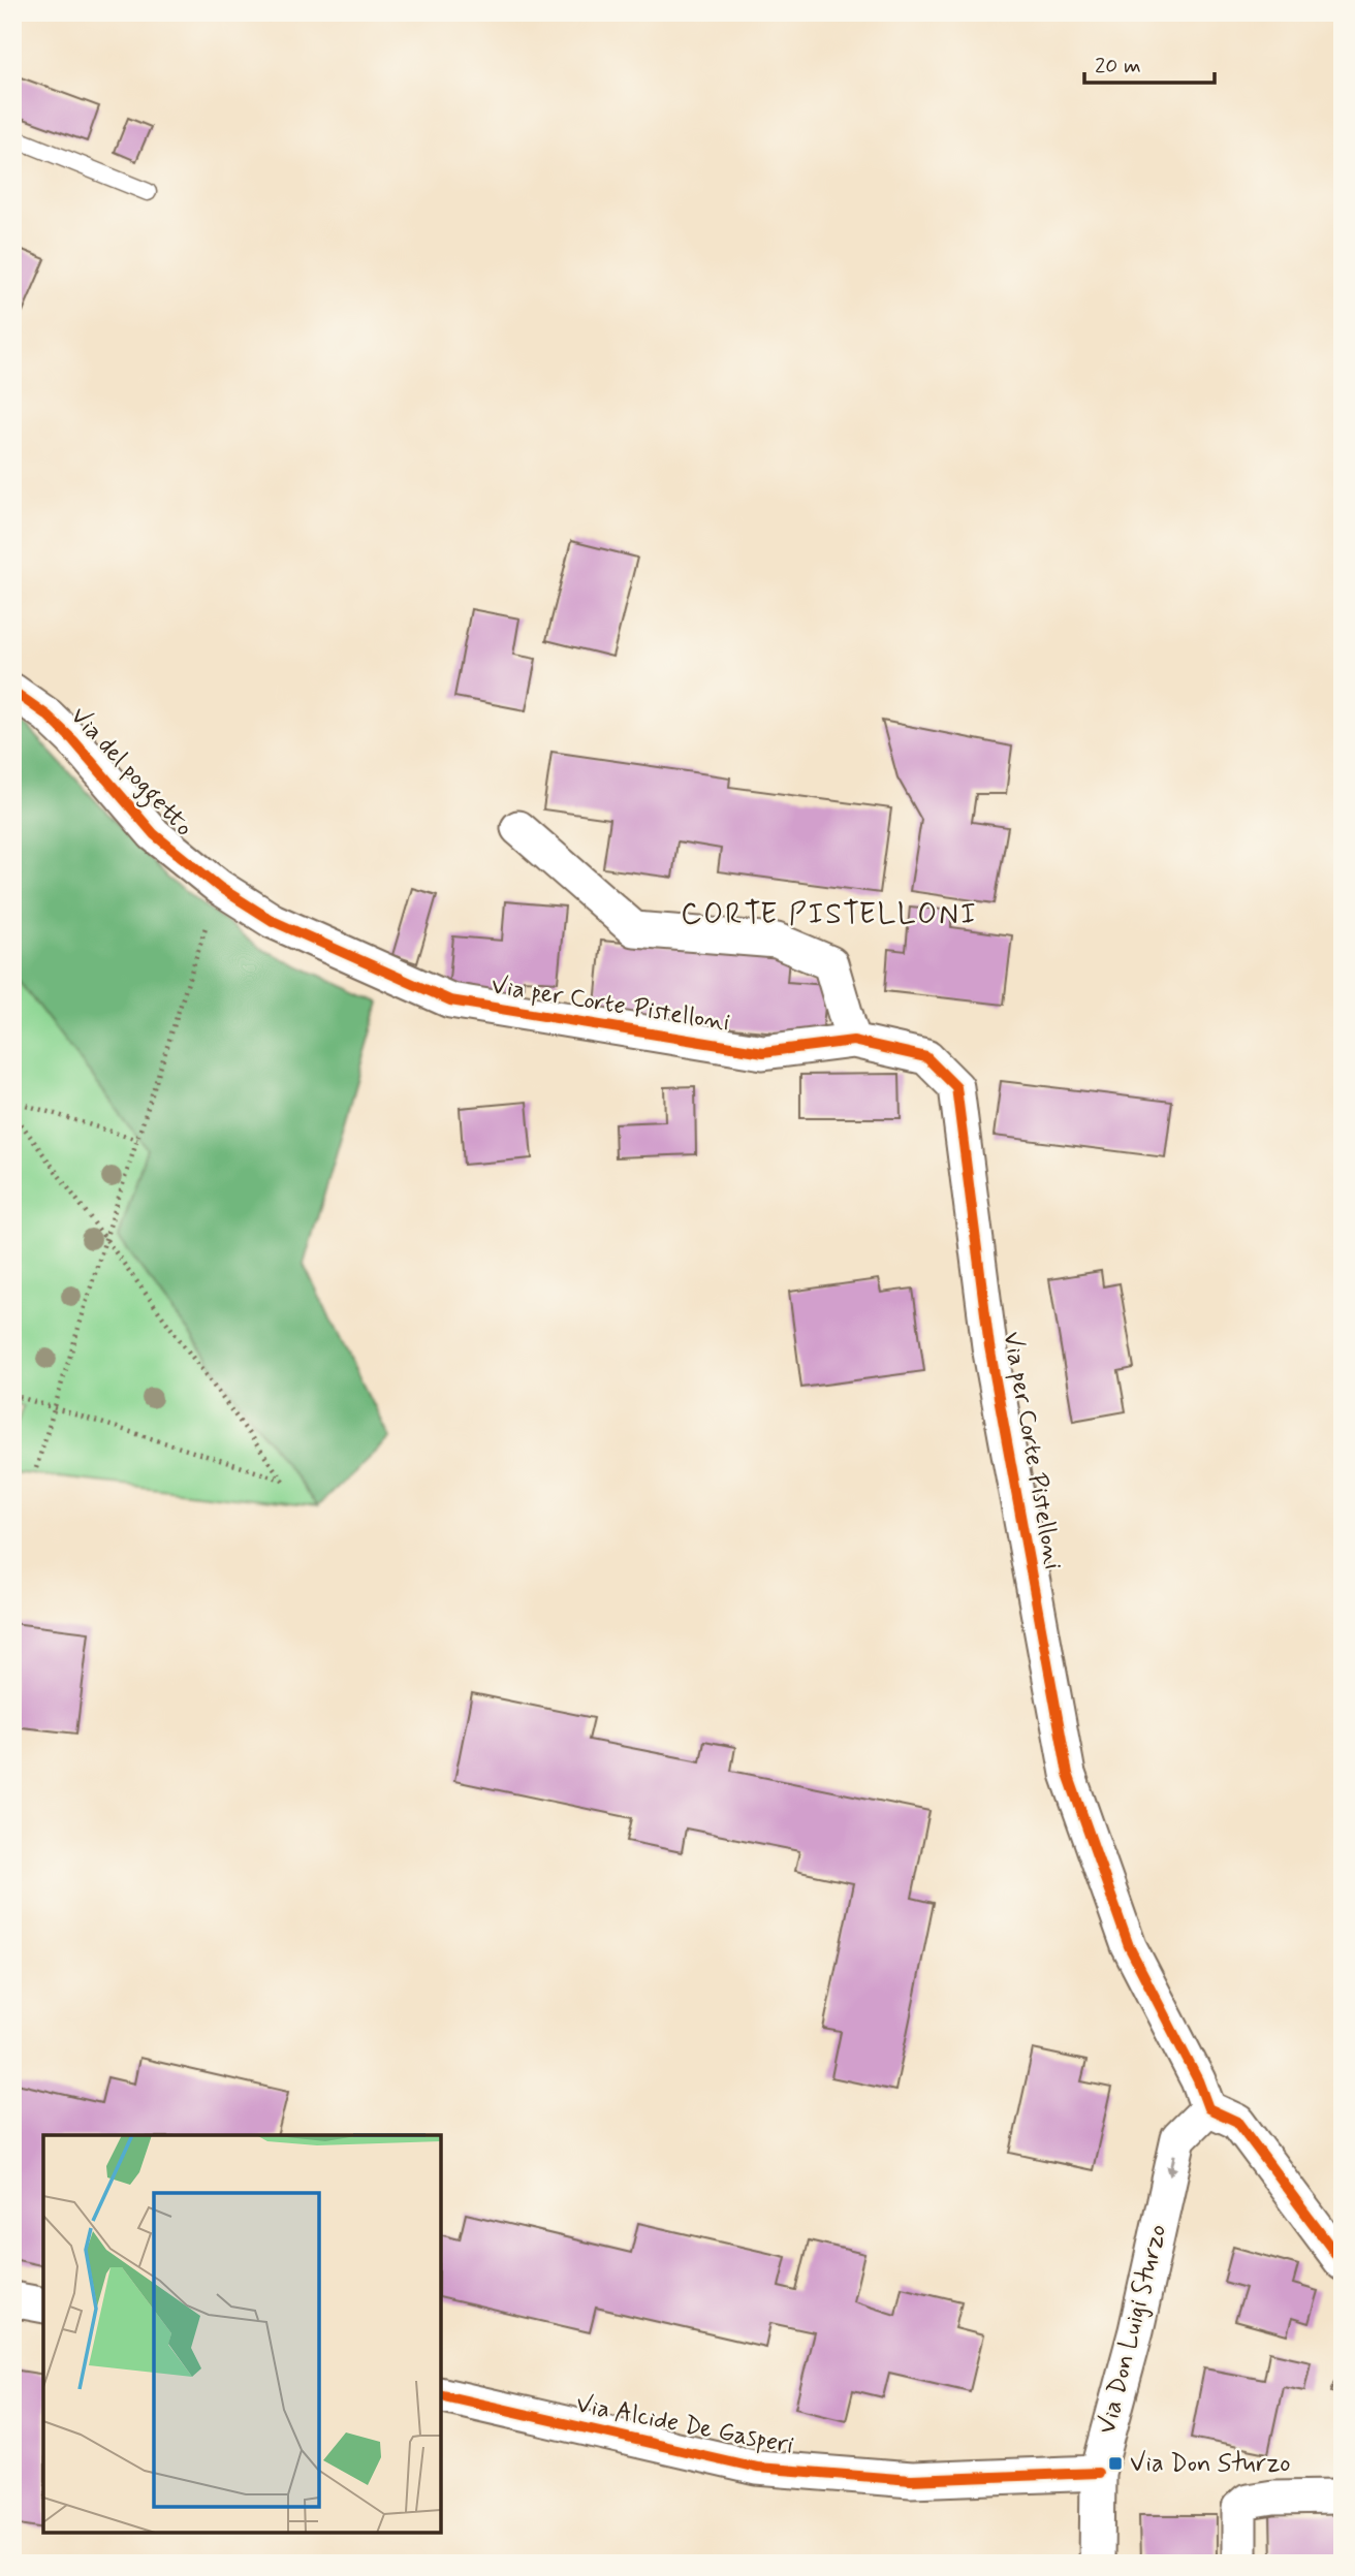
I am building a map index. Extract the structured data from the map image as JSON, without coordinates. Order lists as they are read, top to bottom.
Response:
{
  "streets": {
    "street": [
      "Via del poggetto",
      "Via per Corte Pistelloni",
      "Via Don Luigi Sturzo",
      "Via Alcide De Gasperi"
    ]
  },
  "crossings": [
    ["Via del poggetto", "Via per Corte Pistelloni"],
    ["Via per Corte Pistelloni", "Via Don Luigi Sturzo"],
    ["Via Don Luigi Sturzo", "Via Alcide De Gasperi"]
  ],
  "one_way": ["Via Don Luigi Sturzo"],
  "districts": ["CORTE PISTELLONI"],
  "places": {
    "transit": ["Via Don Sturzo"]
  },
  "scale_bar": "20 m"
}
